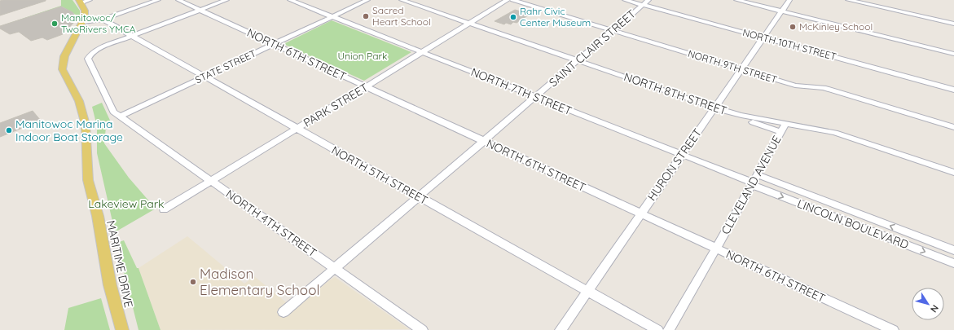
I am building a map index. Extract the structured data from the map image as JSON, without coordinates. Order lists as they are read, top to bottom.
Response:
{
  "streets": {
    "main road": ["MARITIME DRIVE"],
    "street": [
      "NORTH 10TH STREET",
      "SAINT CLAIR STREET",
      "NORTH 6TH STREET",
      "STATE STREET",
      "NORTH 9TH STREET",
      "NORTH 7TH STREET",
      "NORTH 8TH STREET",
      "PARK STREET",
      "HURON STREET",
      "NORTH 5TH STREET",
      "CLEVELAND AVENUE",
      "NORTH 4TH STREET",
      "LINCOLN BOULEVARD"
    ]
  },
  "crossings": [
    ["NORTH 10TH STREET", "SAINT CLAIR STREET"],
    ["NORTH 10TH STREET", "HURON STREET"],
    ["SAINT CLAIR STREET", "NORTH 6TH STREET"],
    ["SAINT CLAIR STREET", "NORTH 9TH STREET"],
    ["SAINT CLAIR STREET", "NORTH 7TH STREET"],
    ["SAINT CLAIR STREET", "NORTH 8TH STREET"],
    ["SAINT CLAIR STREET", "NORTH 5TH STREET"],
    ["SAINT CLAIR STREET", "NORTH 4TH STREET"],
    ["NORTH 6TH STREET", "STATE STREET"],
    ["NORTH 6TH STREET", "PARK STREET"],
    ["NORTH 6TH STREET", "HURON STREET"],
    ["NORTH 6TH STREET", "CLEVELAND AVENUE"],
    ["STATE STREET", "NORTH 7TH STREET"],
    ["STATE STREET", "NORTH 5TH STREET"],
    ["STATE STREET", "NORTH 4TH STREET"],
    ["NORTH 9TH STREET", "HURON STREET"],
    ["NORTH 7TH STREET", "PARK STREET"],
    ["NORTH 7TH STREET", "HURON STREET"],
    ["NORTH 7TH STREET", "CLEVELAND AVENUE"],
    ["NORTH 7TH STREET", "LINCOLN BOULEVARD"],
    ["NORTH 8TH STREET", "PARK STREET"],
    ["NORTH 8TH STREET", "HURON STREET"],
    ["NORTH 8TH STREET", "CLEVELAND AVENUE"],
    ["PARK STREET", "NORTH 5TH STREET"],
    ["PARK STREET", "NORTH 4TH STREET"],
    ["HURON STREET", "NORTH 5TH STREET"],
    ["NORTH 5TH STREET", "NORTH 4TH STREET"],
    ["CLEVELAND AVENUE", "LINCOLN BOULEVARD"]
  ],
  "parks": ["Union Park", "Lakeview Park"],
  "places": [
    "Sacred Heart School",
    "Rahr Civic Center Museum",
    "Manitowoc/ TwoRivers YMCA",
    "McKinley School",
    "Manitowoc Marina Indoor Boat Storage",
    "Madison Elementary School"
  ],
  "north": "bottom right"
}
